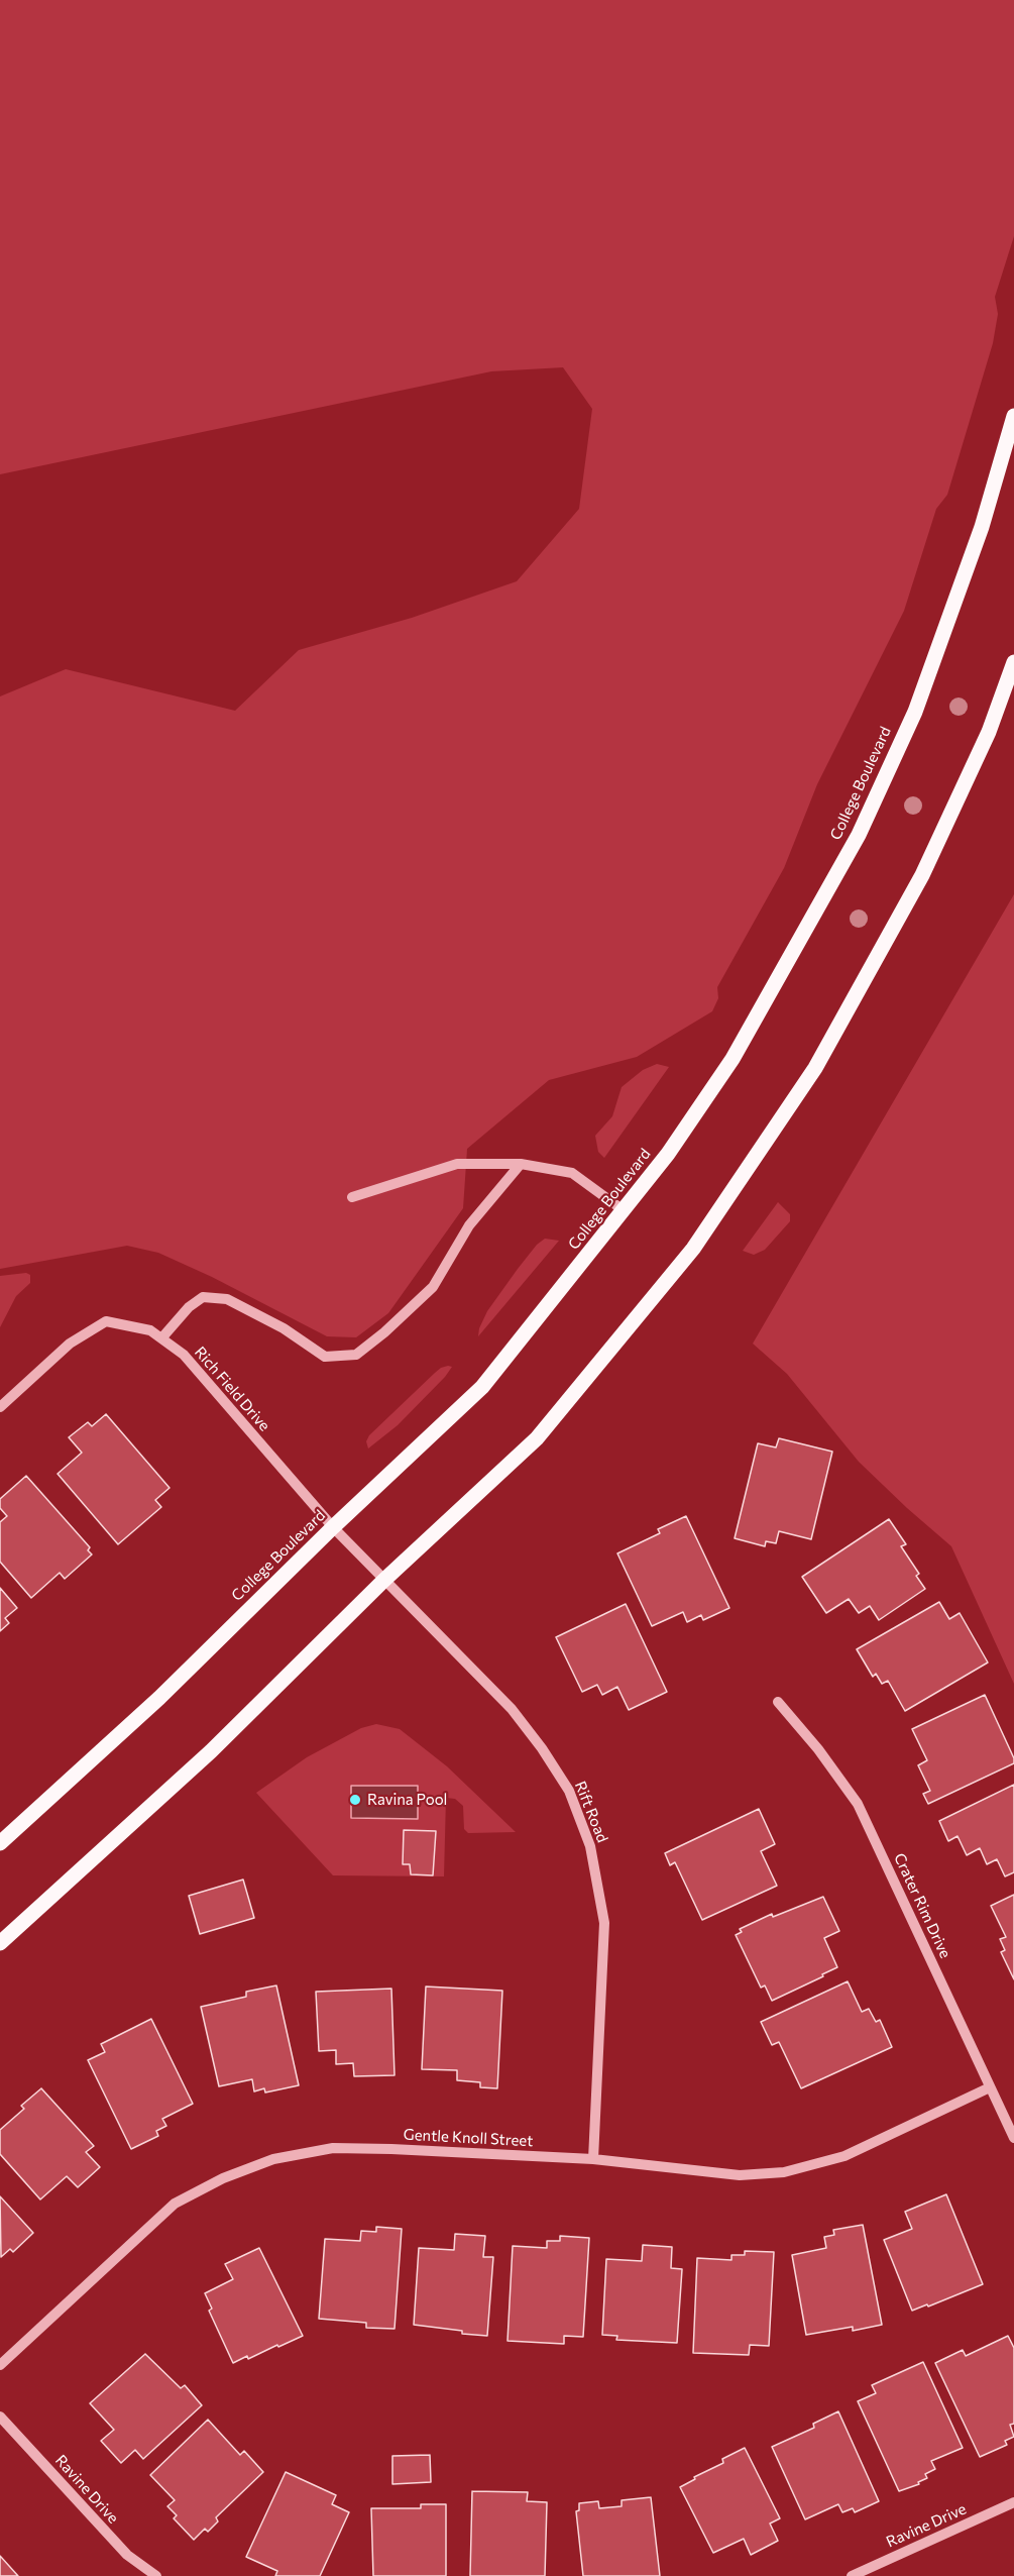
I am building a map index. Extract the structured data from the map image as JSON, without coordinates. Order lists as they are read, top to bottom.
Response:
{
  "streets": {
    "main road": ["College Boulevard"],
    "street": [
      "Rich Field Drive",
      "Rift Road",
      "Crater Rim Drive",
      "Gentle Knoll Street",
      "Ravine Drive"
    ]
  },
  "crossings": [
    ["College Boulevard", "Rich Field Drive"],
    ["Rich Field Drive", "Rift Road"],
    ["Rift Road", "Gentle Knoll Street"],
    ["Crater Rim Drive", "Gentle Knoll Street"]
  ],
  "places": ["Ravina Pool"]
}
